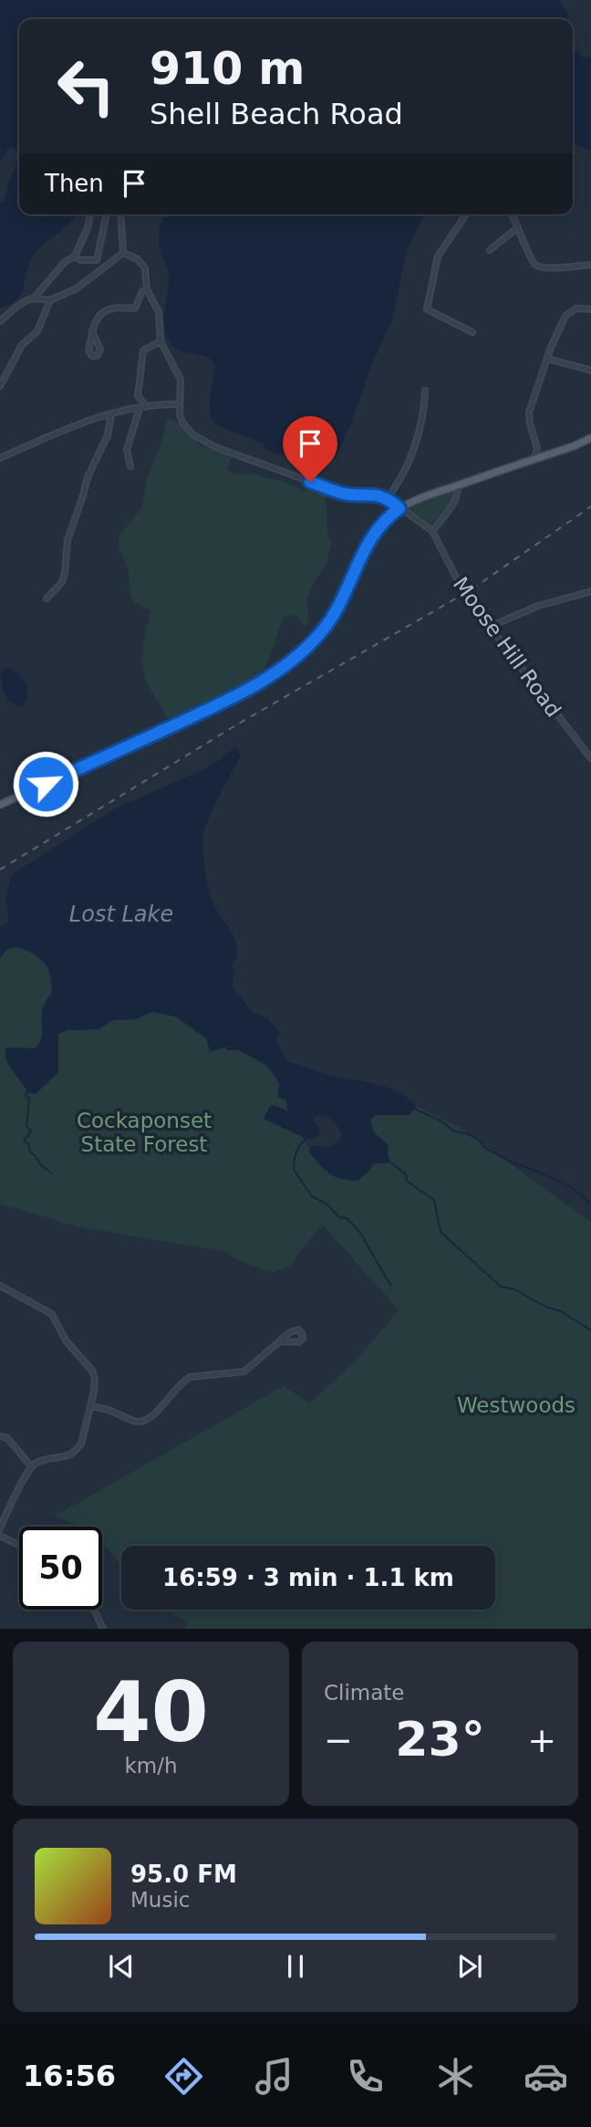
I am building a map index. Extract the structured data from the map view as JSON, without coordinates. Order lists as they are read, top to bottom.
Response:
{
  "streets": {
    "street": ["Moose Hill Road"]
  },
  "water": ["Lost Lake"],
  "parks": ["Cockaponset State Forest", "Westwoods"],
  "page": {
    "turn": ["910 m", "Shell Beach Road"],
    "then": "Then",
    "limit": "50",
    "trip": "16:59 · 3 min · 1.1 km",
    "tile": [
      ["40", "km/h"],
      "Climate"
    ],
    "heat": ["−", "23°", "+"],
    "song": ["95.0 FM", "Music"],
    "tabs": "16:56"
  }
}
